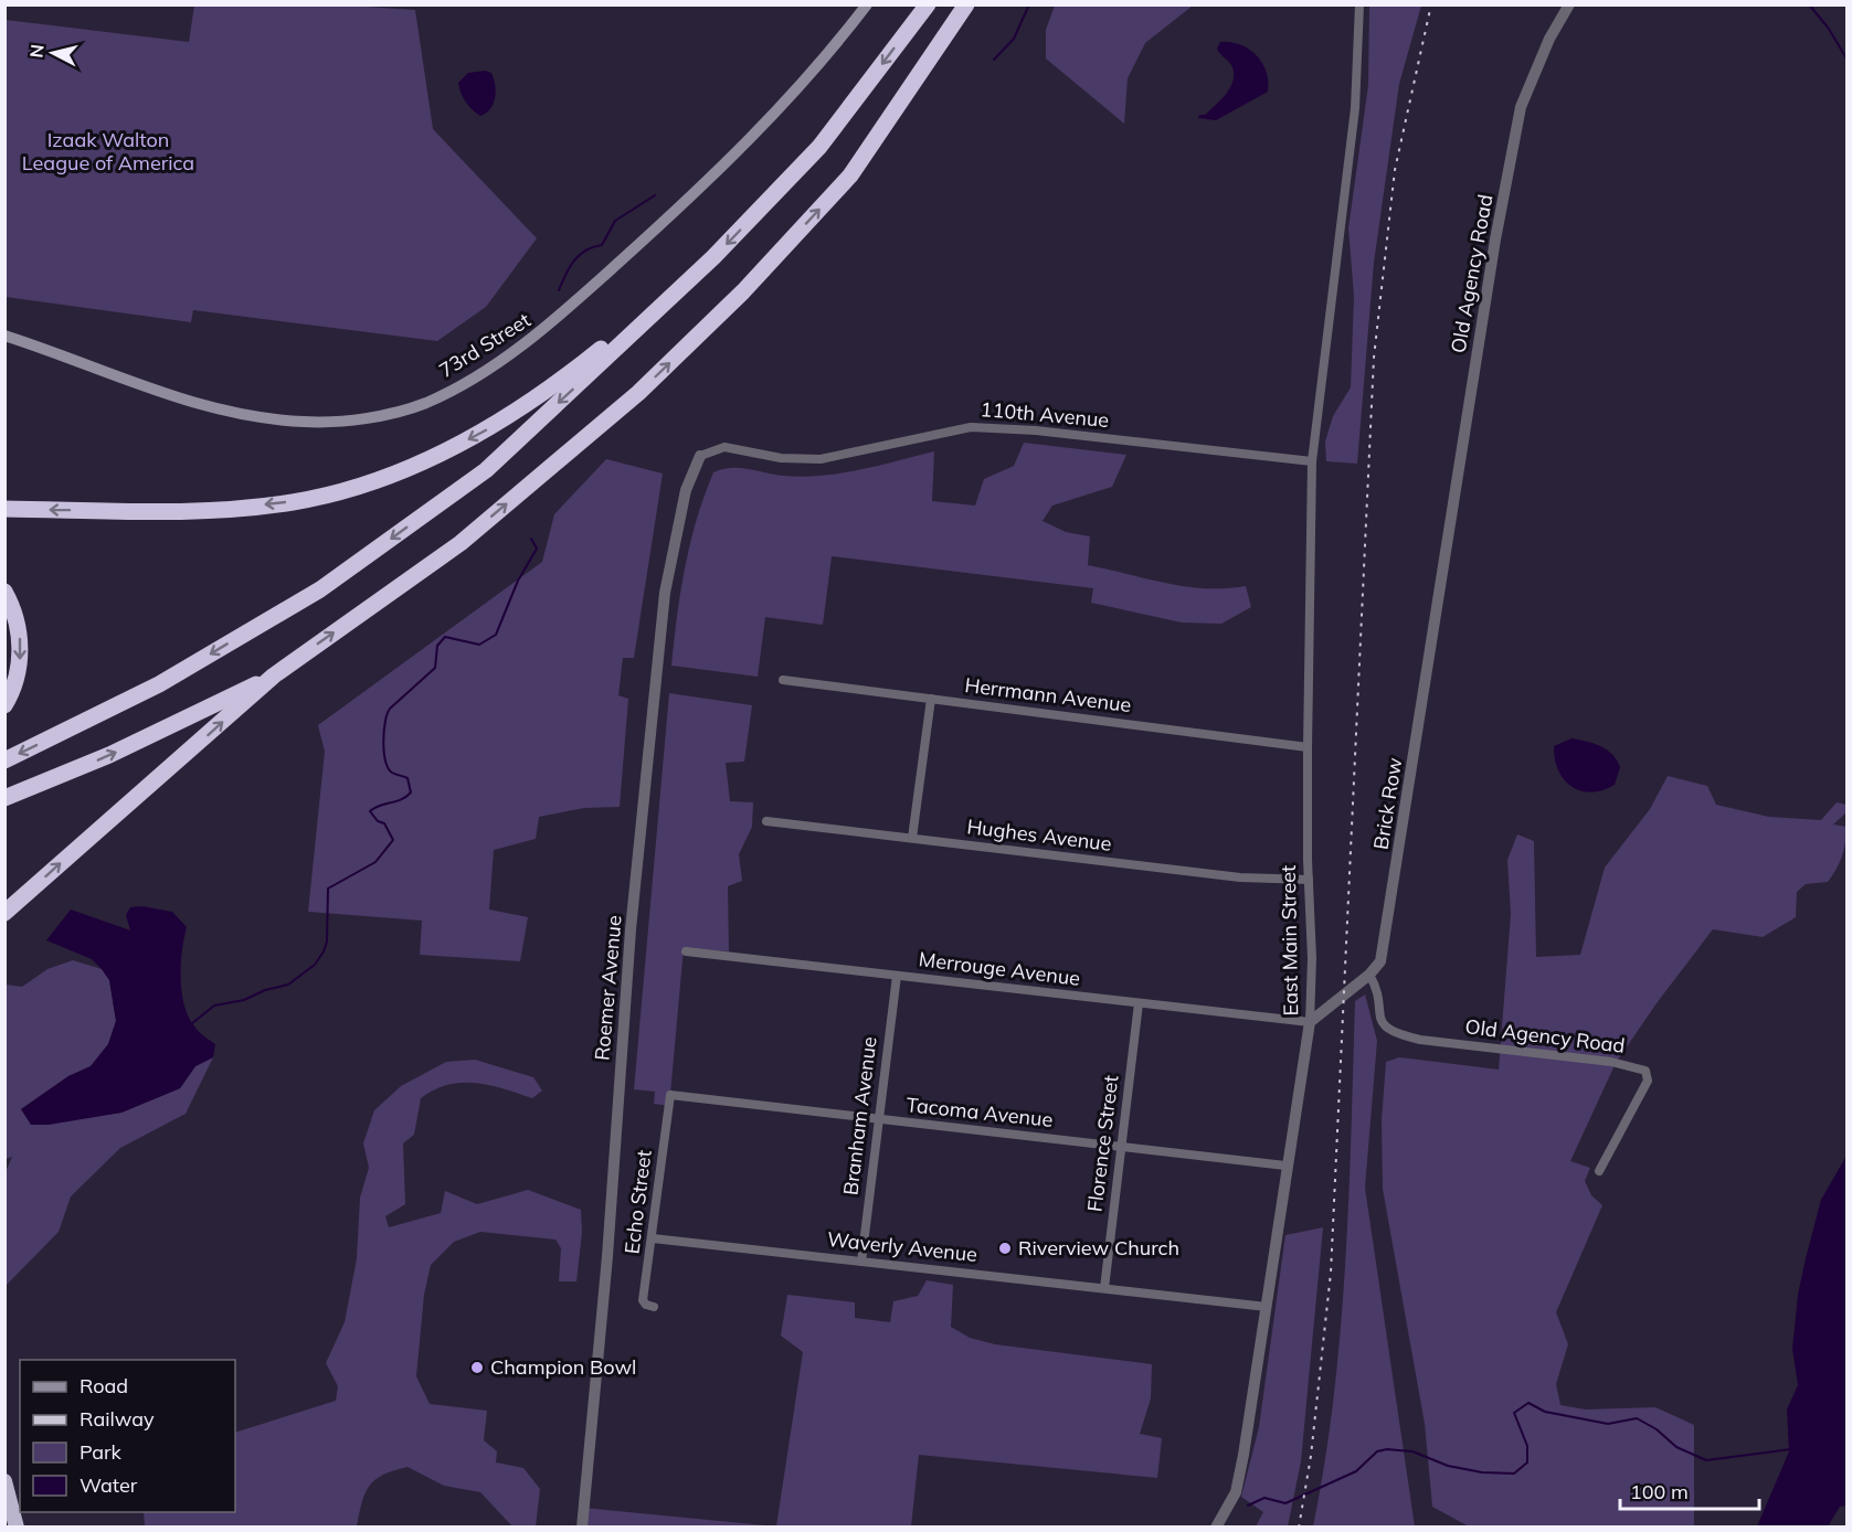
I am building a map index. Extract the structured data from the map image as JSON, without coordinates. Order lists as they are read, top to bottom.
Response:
{
  "streets": {
    "main road": ["73rd Street"],
    "street": [
      "Old Agency Road",
      "110th Avenue",
      "Herrmann Avenue",
      "Brick Row",
      "Hughes Avenue",
      "East Main Street",
      "Merrouge Avenue",
      "Roemer Avenue",
      "Tacoma Avenue",
      "Branham Avenue",
      "Florence Street",
      "Echo Street",
      "Waverly Avenue"
    ]
  },
  "crossings": [
    ["Old Agency Road", "Brick Row"],
    ["110th Avenue", "East Main Street"],
    ["110th Avenue", "Roemer Avenue"],
    ["Herrmann Avenue", "East Main Street"],
    ["Brick Row", "East Main Street"],
    ["Brick Row", "Merrouge Avenue"],
    ["Hughes Avenue", "East Main Street"],
    ["East Main Street", "Merrouge Avenue"],
    ["East Main Street", "Tacoma Avenue"],
    ["East Main Street", "Waverly Avenue"],
    ["Merrouge Avenue", "Branham Avenue"],
    ["Merrouge Avenue", "Florence Street"],
    ["Tacoma Avenue", "Branham Avenue"],
    ["Tacoma Avenue", "Florence Street"],
    ["Tacoma Avenue", "Echo Street"],
    ["Branham Avenue", "Waverly Avenue"],
    ["Florence Street", "Waverly Avenue"],
    ["Echo Street", "Waverly Avenue"]
  ],
  "parks": ["Izaak Walton League of America"],
  "places": ["Riverview Church", "Champion Bowl"],
  "legend": [
    "Road",
    "Railway",
    "Park",
    "Water"
  ],
  "scale_bar": "100 m",
  "north": "left"
}
